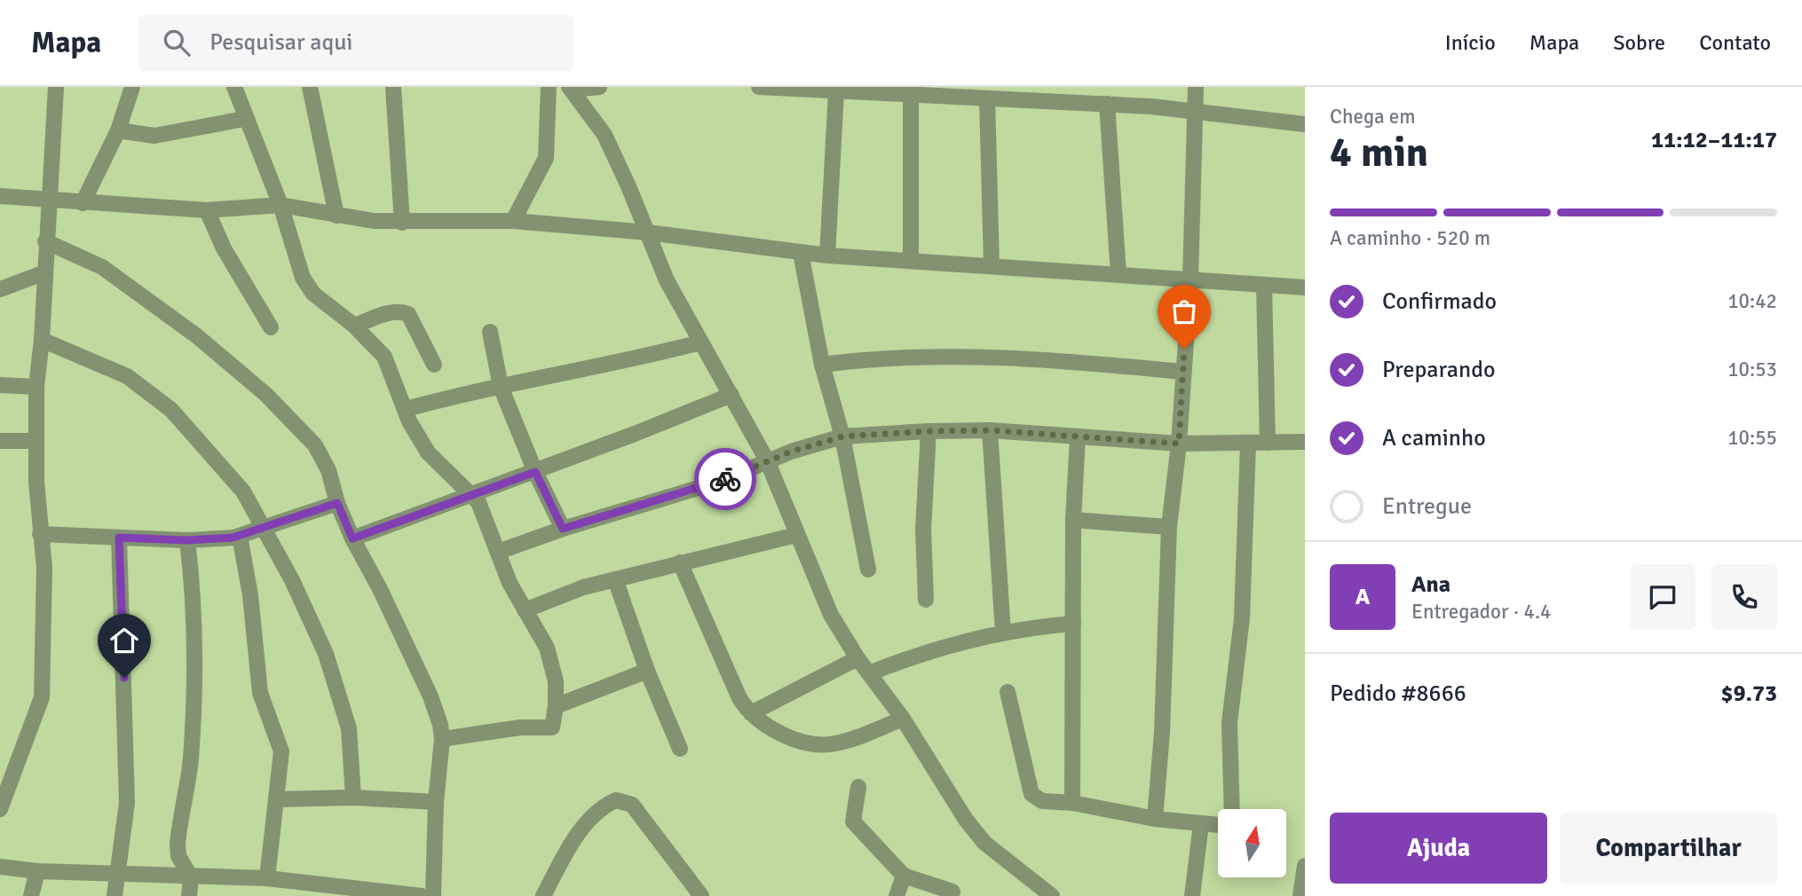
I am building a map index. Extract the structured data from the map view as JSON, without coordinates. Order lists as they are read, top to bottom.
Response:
{
  "north": "top",
  "page": {
    "header": "Mapa",
    "search": "Pesquisar aqui",
    "nav": [
      "Início",
      "Mapa",
      "Sobre",
      "Contato"
    ],
    "heading": ["4 min", "Chega em", "11:12–11:17"],
    "panel": [
      "Ana",
      "Entregador · 4.4",
      "Pedido #8666",
      "$9.73"
    ],
    "bar": "A caminho · 520 m",
    "list": [
      ["Confirmado", "10:42"],
      ["Preparando", "10:53"],
      ["A caminho", "10:55"],
      "Entregue"
    ],
    "round": "A",
    "buttons": ["Ajuda", "Compartilhar"]
  }
}
